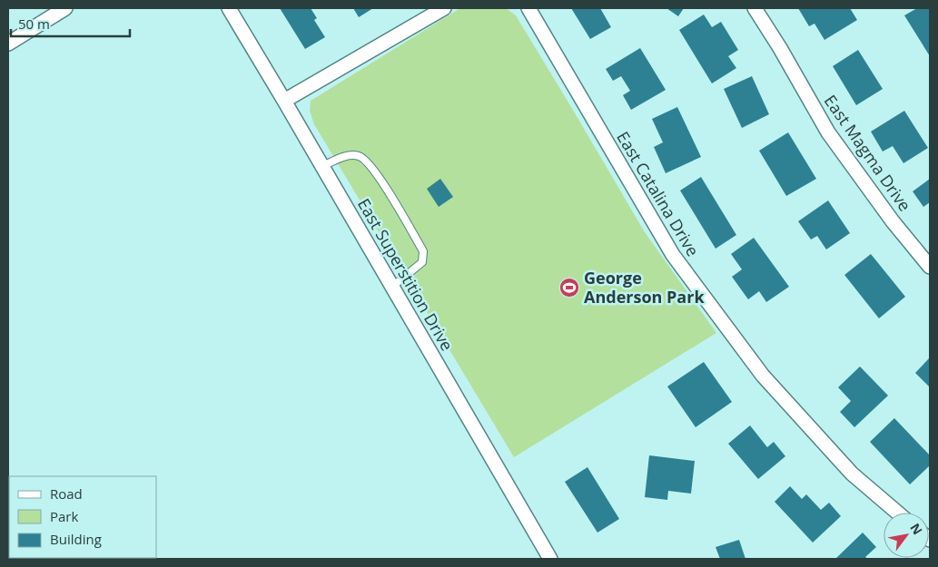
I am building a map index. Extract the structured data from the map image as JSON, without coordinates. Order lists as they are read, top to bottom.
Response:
{
  "streets": {
    "street": ["East Magma Drive", "East Catalina Drive", "East Superstition Drive"]
  },
  "places": {
    "sports": ["George Anderson Park"]
  },
  "legend": ["Road", "Park", "Building"],
  "scale_bar": "50 m",
  "north": "top right"
}
